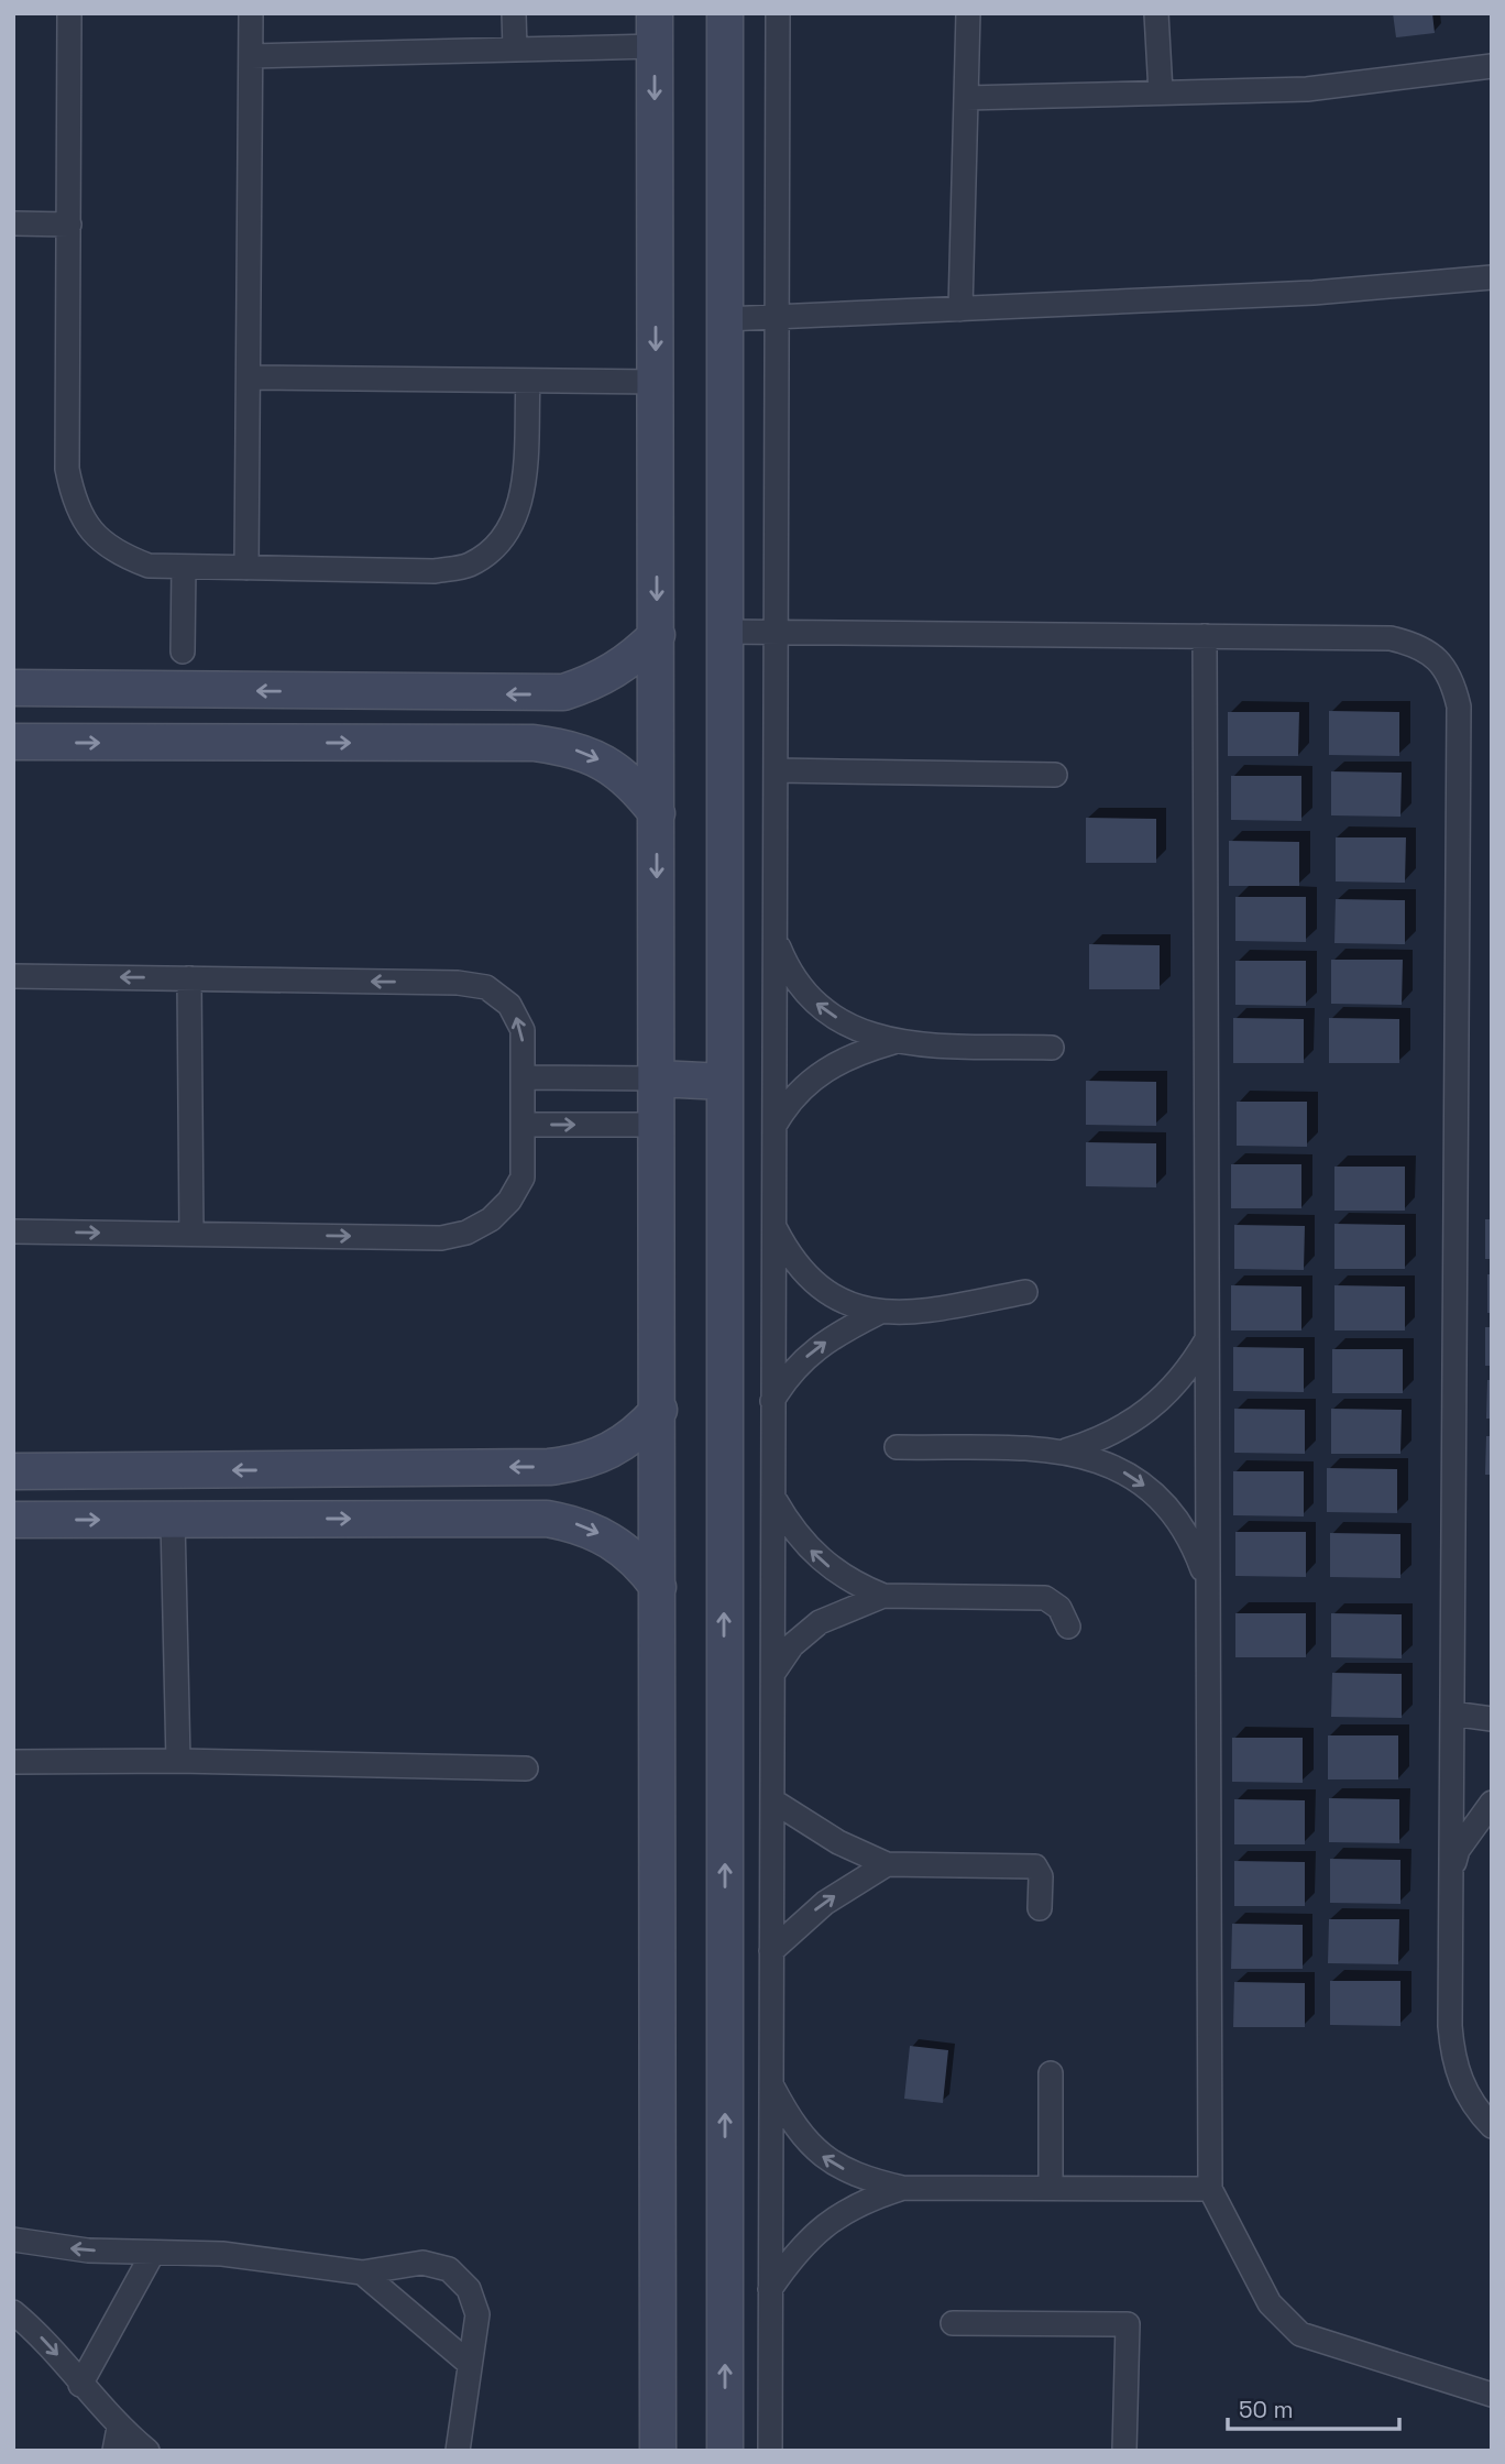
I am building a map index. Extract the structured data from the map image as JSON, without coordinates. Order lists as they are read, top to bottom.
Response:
{
  "scale_bar": "50 m"
}
